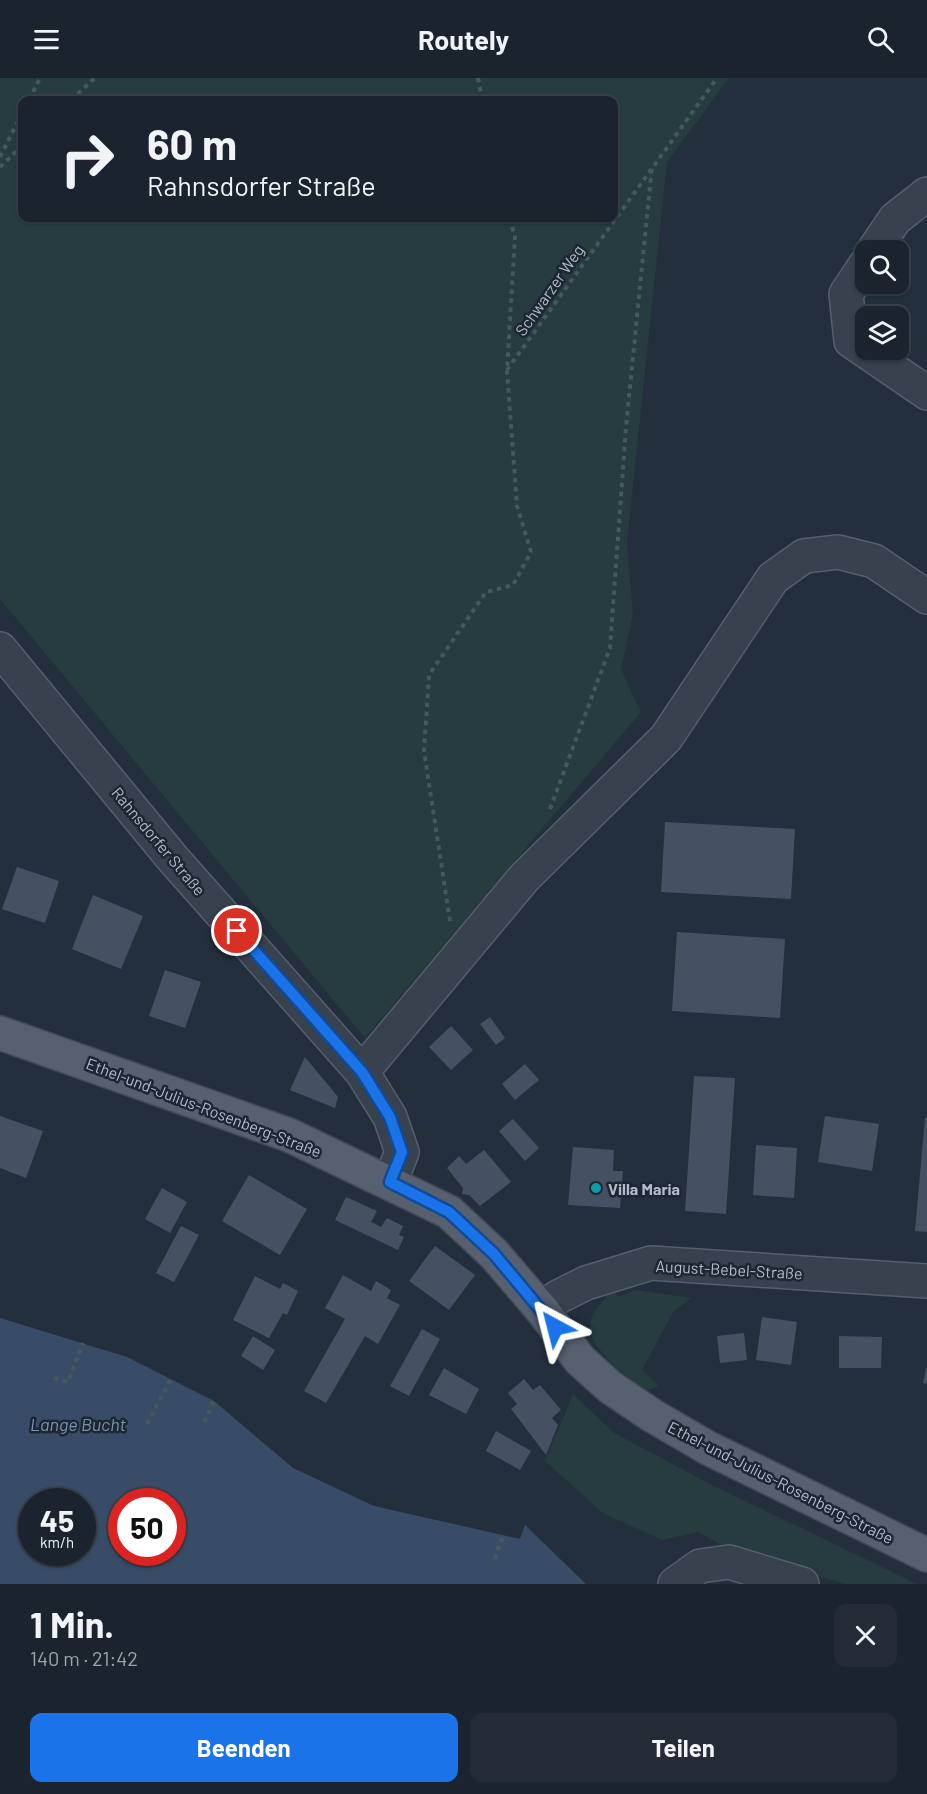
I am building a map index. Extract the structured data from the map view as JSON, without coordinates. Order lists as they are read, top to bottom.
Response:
{
  "streets": {
    "main road": ["Ethel-und-Julius-Rosenberg-Straße"],
    "street": ["Rahnsdorfer Straße", "August-Bebel-Straße"],
    "path": ["Schwarzer Weg"]
  },
  "crossings": [
    ["Rahnsdorfer Straße", "Ethel-und-Julius-Rosenberg-Straße"],
    ["Ethel-und-Julius-Rosenberg-Straße", "August-Bebel-Straße"]
  ],
  "water": ["Lange Bucht"],
  "places": ["Villa Maria"],
  "page": {
    "header": "Routely",
    "turn": ["60 m", "Rahnsdorfer Straße"],
    "speed": "45 km/h",
    "limit": "50",
    "heading": ["1 Min.", "140 m · 21:42"],
    "buttons": ["Beenden", "Teilen"]
  }
}
